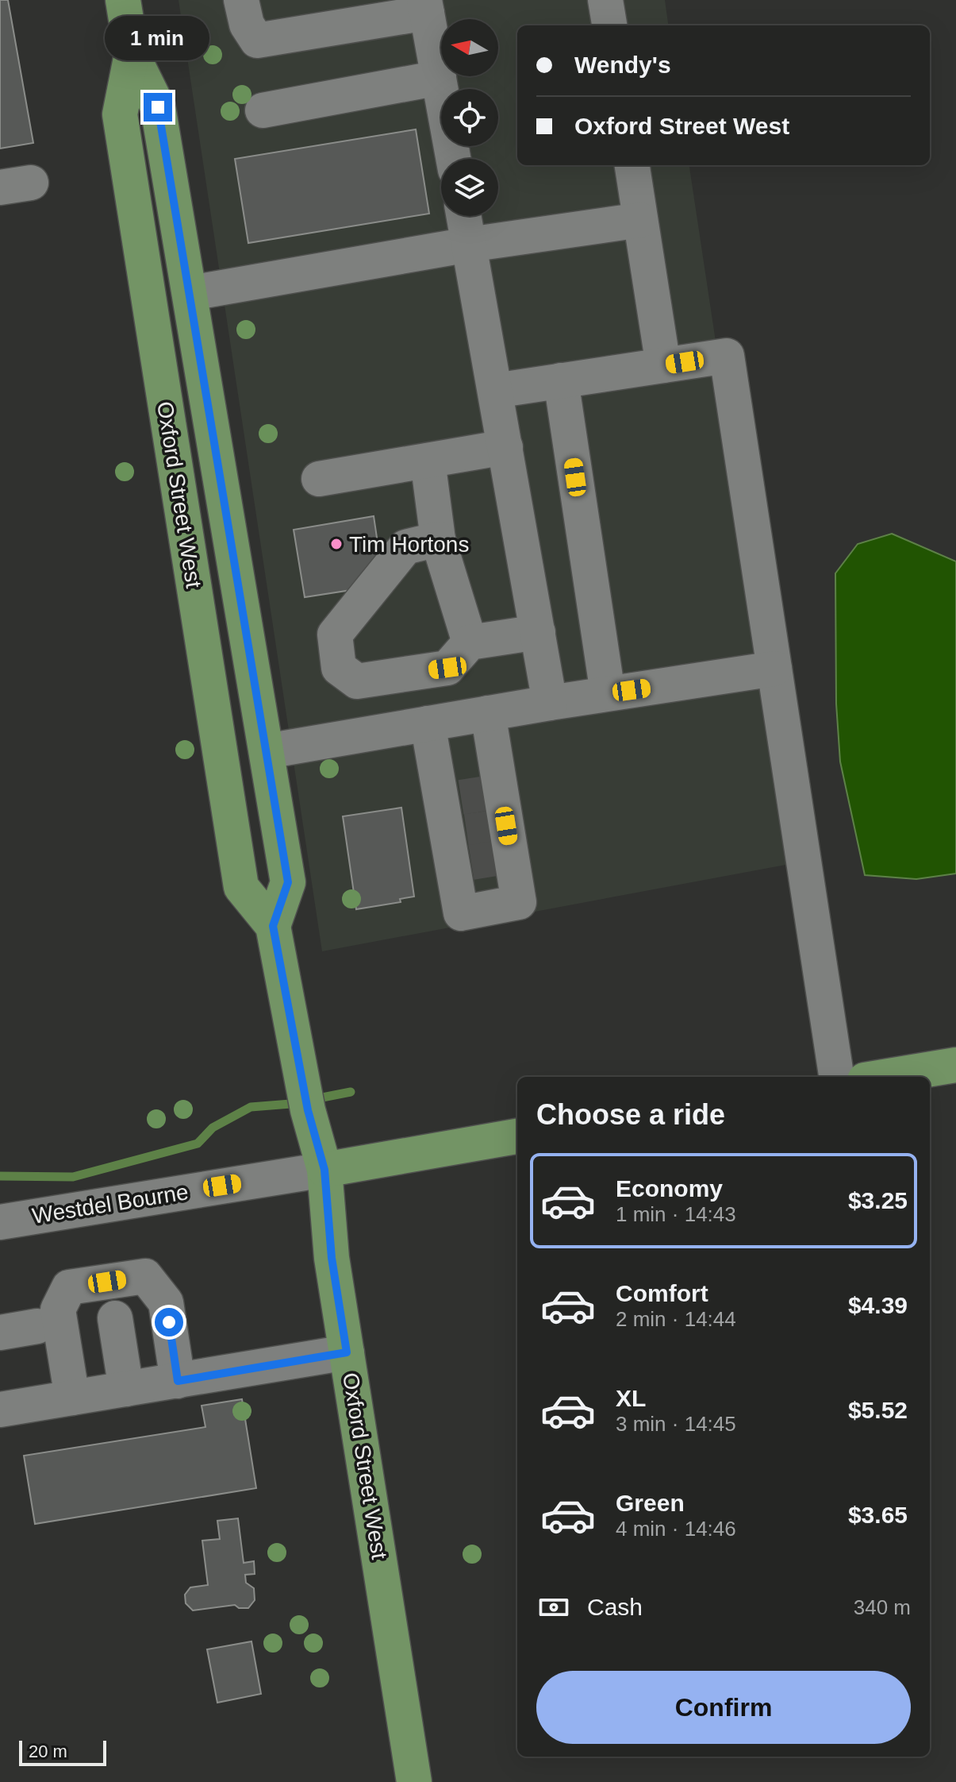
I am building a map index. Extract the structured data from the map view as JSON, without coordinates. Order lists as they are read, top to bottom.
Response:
{
  "streets": {
    "main road": ["Oxford Street West", "Westdel Bourne"]
  },
  "crossings": [
    ["Oxford Street West", "Westdel Bourne"]
  ],
  "places": ["Tim Hortons"],
  "scale_bar": "20 m",
  "north": "left",
  "page": {
    "bubble": "1 min",
    "banner": ["Wendy's", "Oxford Street West"],
    "heading": "Choose a ride",
    "list": [
      {
        "name": "Economy",
        "note": "1 min · 14:43",
        "value": "$3.25"
      },
      {
        "name": "Comfort",
        "note": "2 min · 14:44",
        "value": "$4.39"
      },
      {
        "name": "XL",
        "note": "3 min · 14:45",
        "value": "$5.52"
      },
      {
        "name": "Green",
        "note": "4 min · 14:46",
        "value": "$3.65"
      }
    ],
    "pay": ["Cash", "340 m"],
    "buttons": "Confirm",
    "scale": "20 m"
  }
}
